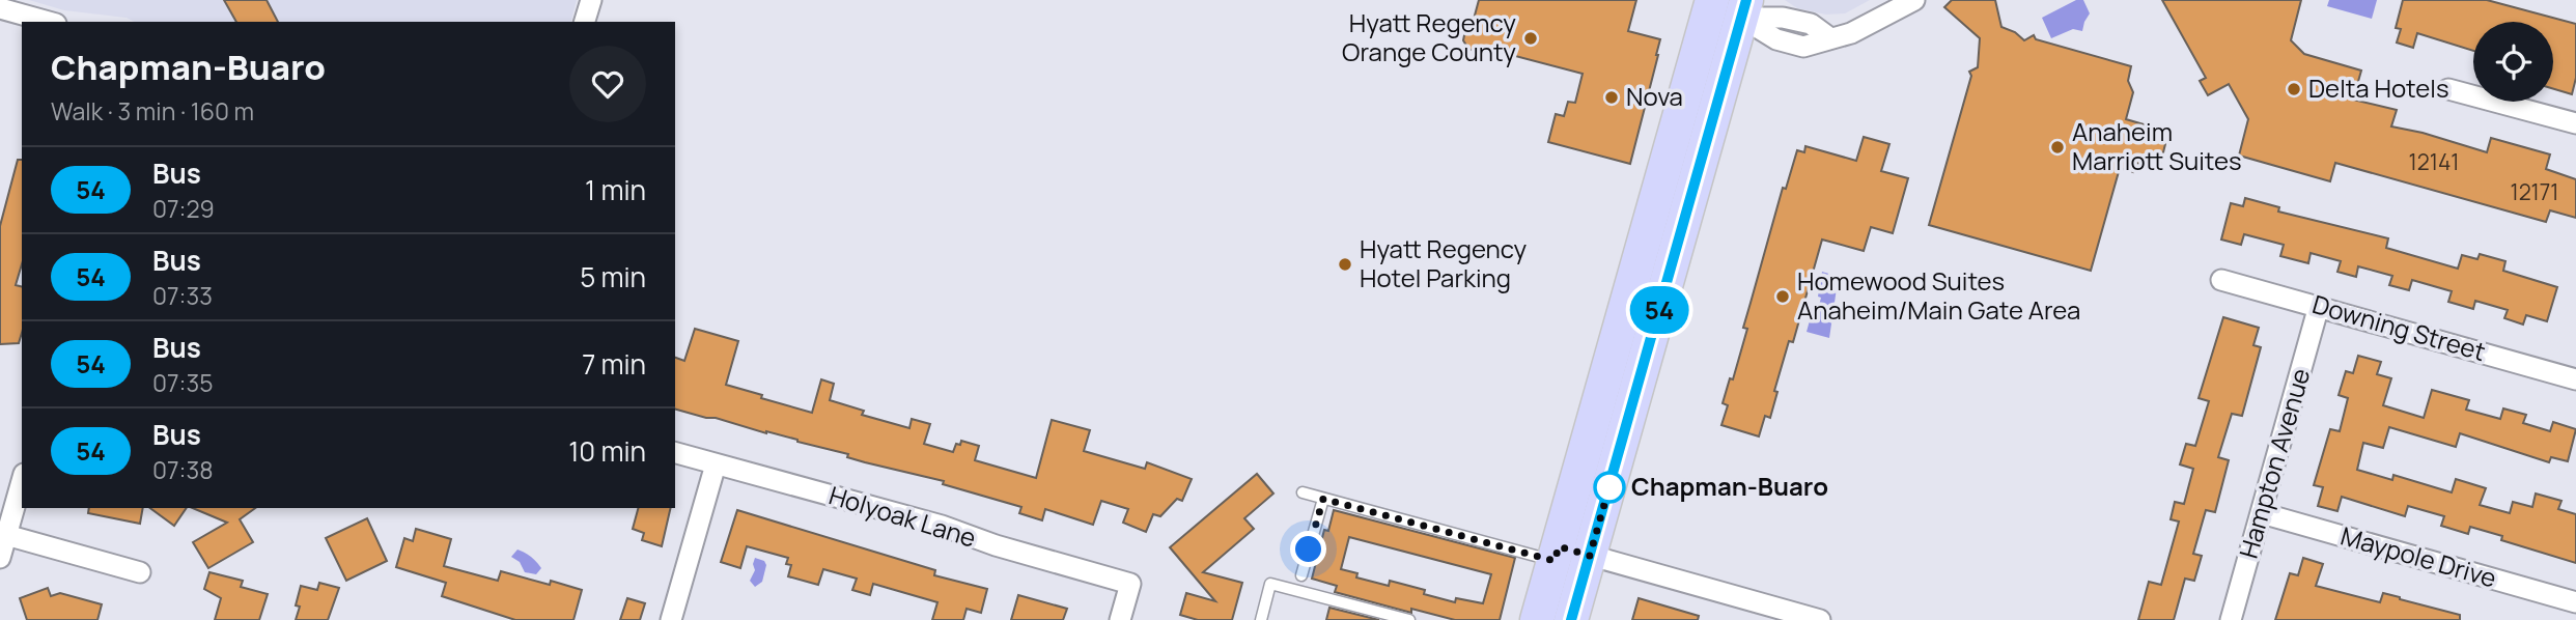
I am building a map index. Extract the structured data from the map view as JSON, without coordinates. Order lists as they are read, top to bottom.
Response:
{
  "streets": {
    "street": [
      "Downing Street",
      "Hampton Avenue",
      "Holyoak Lane",
      "Maypole Drive"
    ]
  },
  "crossings": [
    ["Downing Street", "Hampton Avenue"],
    ["Hampton Avenue", "Maypole Drive"]
  ],
  "places": [
    "Hyatt Regency Orange County",
    "Delta Hotels",
    "Nova",
    "Anaheim Marriott Suites",
    "Hyatt Regency Hotel Parking",
    "Homewood Suites Anaheim/Main Gate Area",
    "Chapman-Buaro"
  ],
  "lines": ["bus line 54"],
  "house_numbers": ["12141", "12171"],
  "page": {
    "on_map": "54",
    "heading": ["Chapman-Buaro", "Walk · 3 min · 160 m"],
    "list": [
      {
        "mark": "54",
        "name": "Bus",
        "note": "07:29",
        "value": "1 min"
      },
      {
        "mark": "54",
        "name": "Bus",
        "note": "07:33",
        "value": "5 min"
      },
      {
        "mark": "54",
        "name": "Bus",
        "note": "07:35",
        "value": "7 min"
      },
      {
        "mark": "54",
        "name": "Bus",
        "note": "07:38",
        "value": "10 min"
      }
    ]
  }
}
